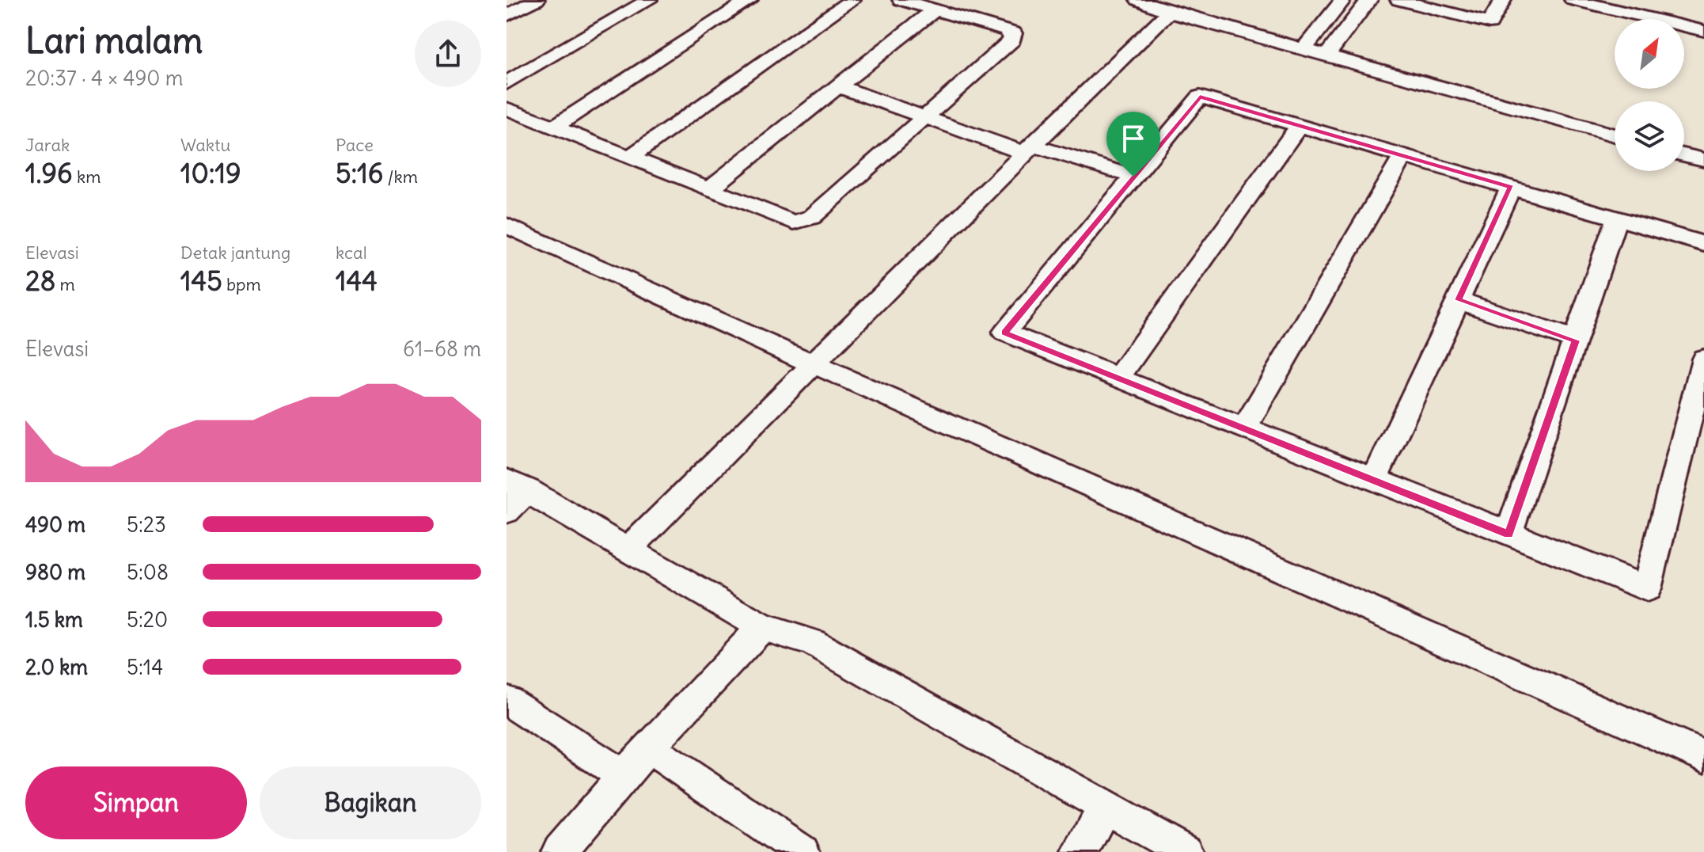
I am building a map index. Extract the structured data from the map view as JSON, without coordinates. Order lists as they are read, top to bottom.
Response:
{
  "north": "top right",
  "page": {
    "heading": ["Lari malam", "20:37 · 4 × 490 m"],
    "stats": [
      ["Jarak", "1.96 km"],
      ["Waktu", "10:19"],
      ["Pace", "5:16 /km"],
      ["Elevasi", "28 m"],
      ["Detak jantung", "145 bpm"],
      ["kcal", "144"]
    ],
    "chart": ["Elevasi", "61–68 m"],
    "list": [
      {
        "name": "490 m",
        "note": "5:23"
      },
      {
        "name": "980 m",
        "note": "5:08"
      },
      {
        "name": "1.5 km",
        "note": "5:20"
      },
      {
        "name": "2.0 km",
        "note": "5:14"
      }
    ],
    "buttons": ["Simpan", "Bagikan"]
  }
}
